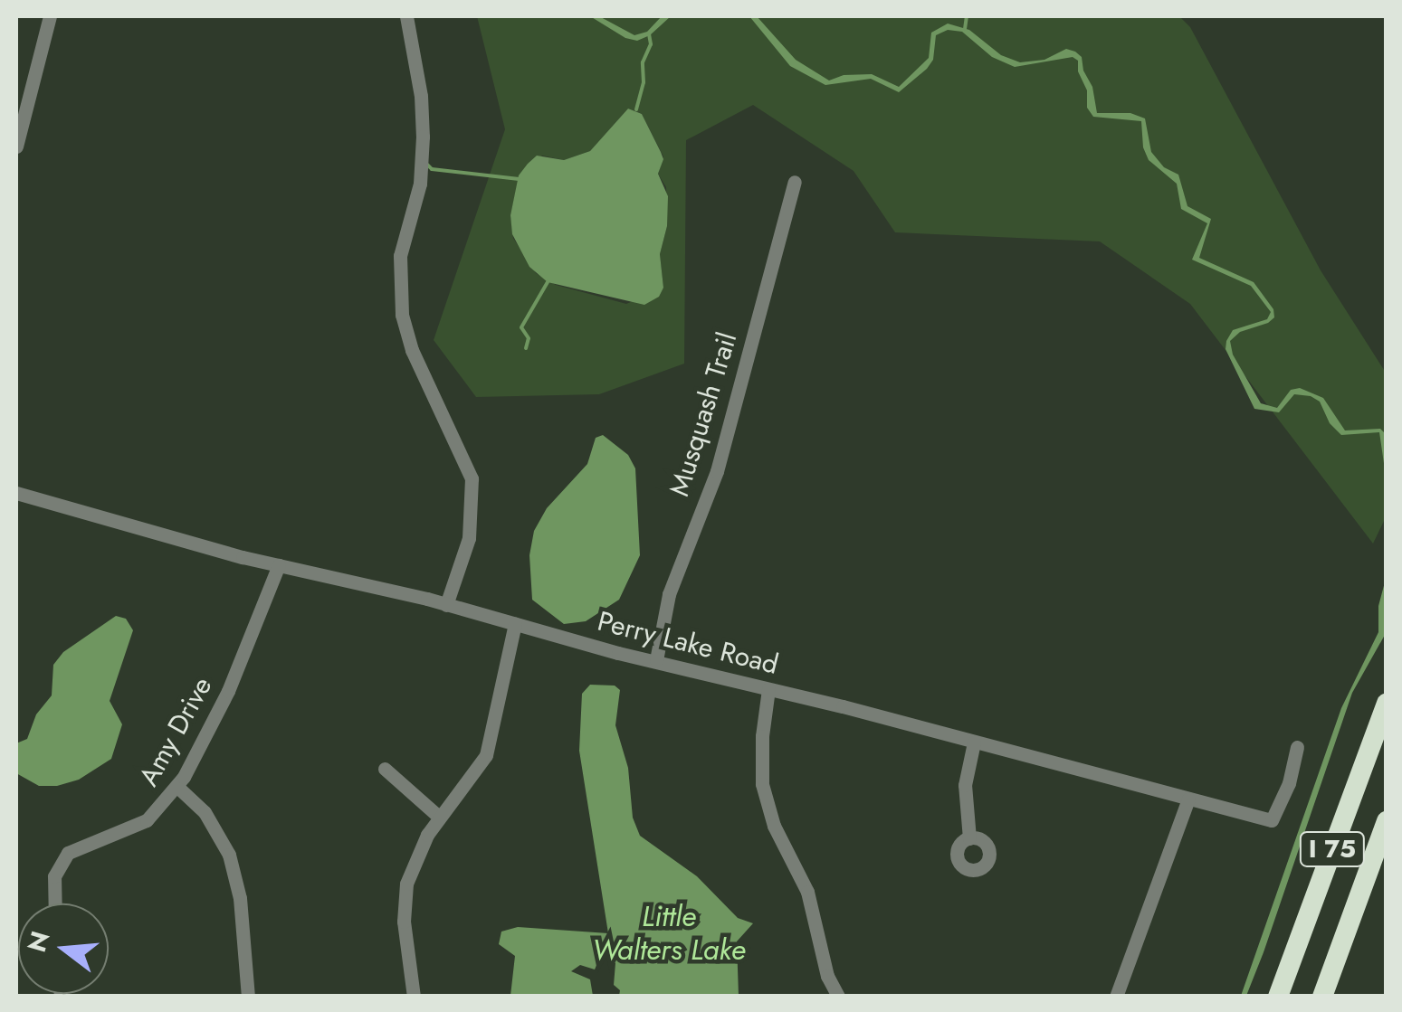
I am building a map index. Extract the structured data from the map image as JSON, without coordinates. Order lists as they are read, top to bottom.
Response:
{
  "streets": {
    "highway": ["I 75"],
    "street": ["Musquash Trail", "Perry Lake Road", "Amy Drive"]
  },
  "crossings": [
    ["Musquash Trail", "Perry Lake Road"],
    ["Perry Lake Road", "Amy Drive"]
  ],
  "water": ["Little Walters Lake"],
  "north": "left"
}
